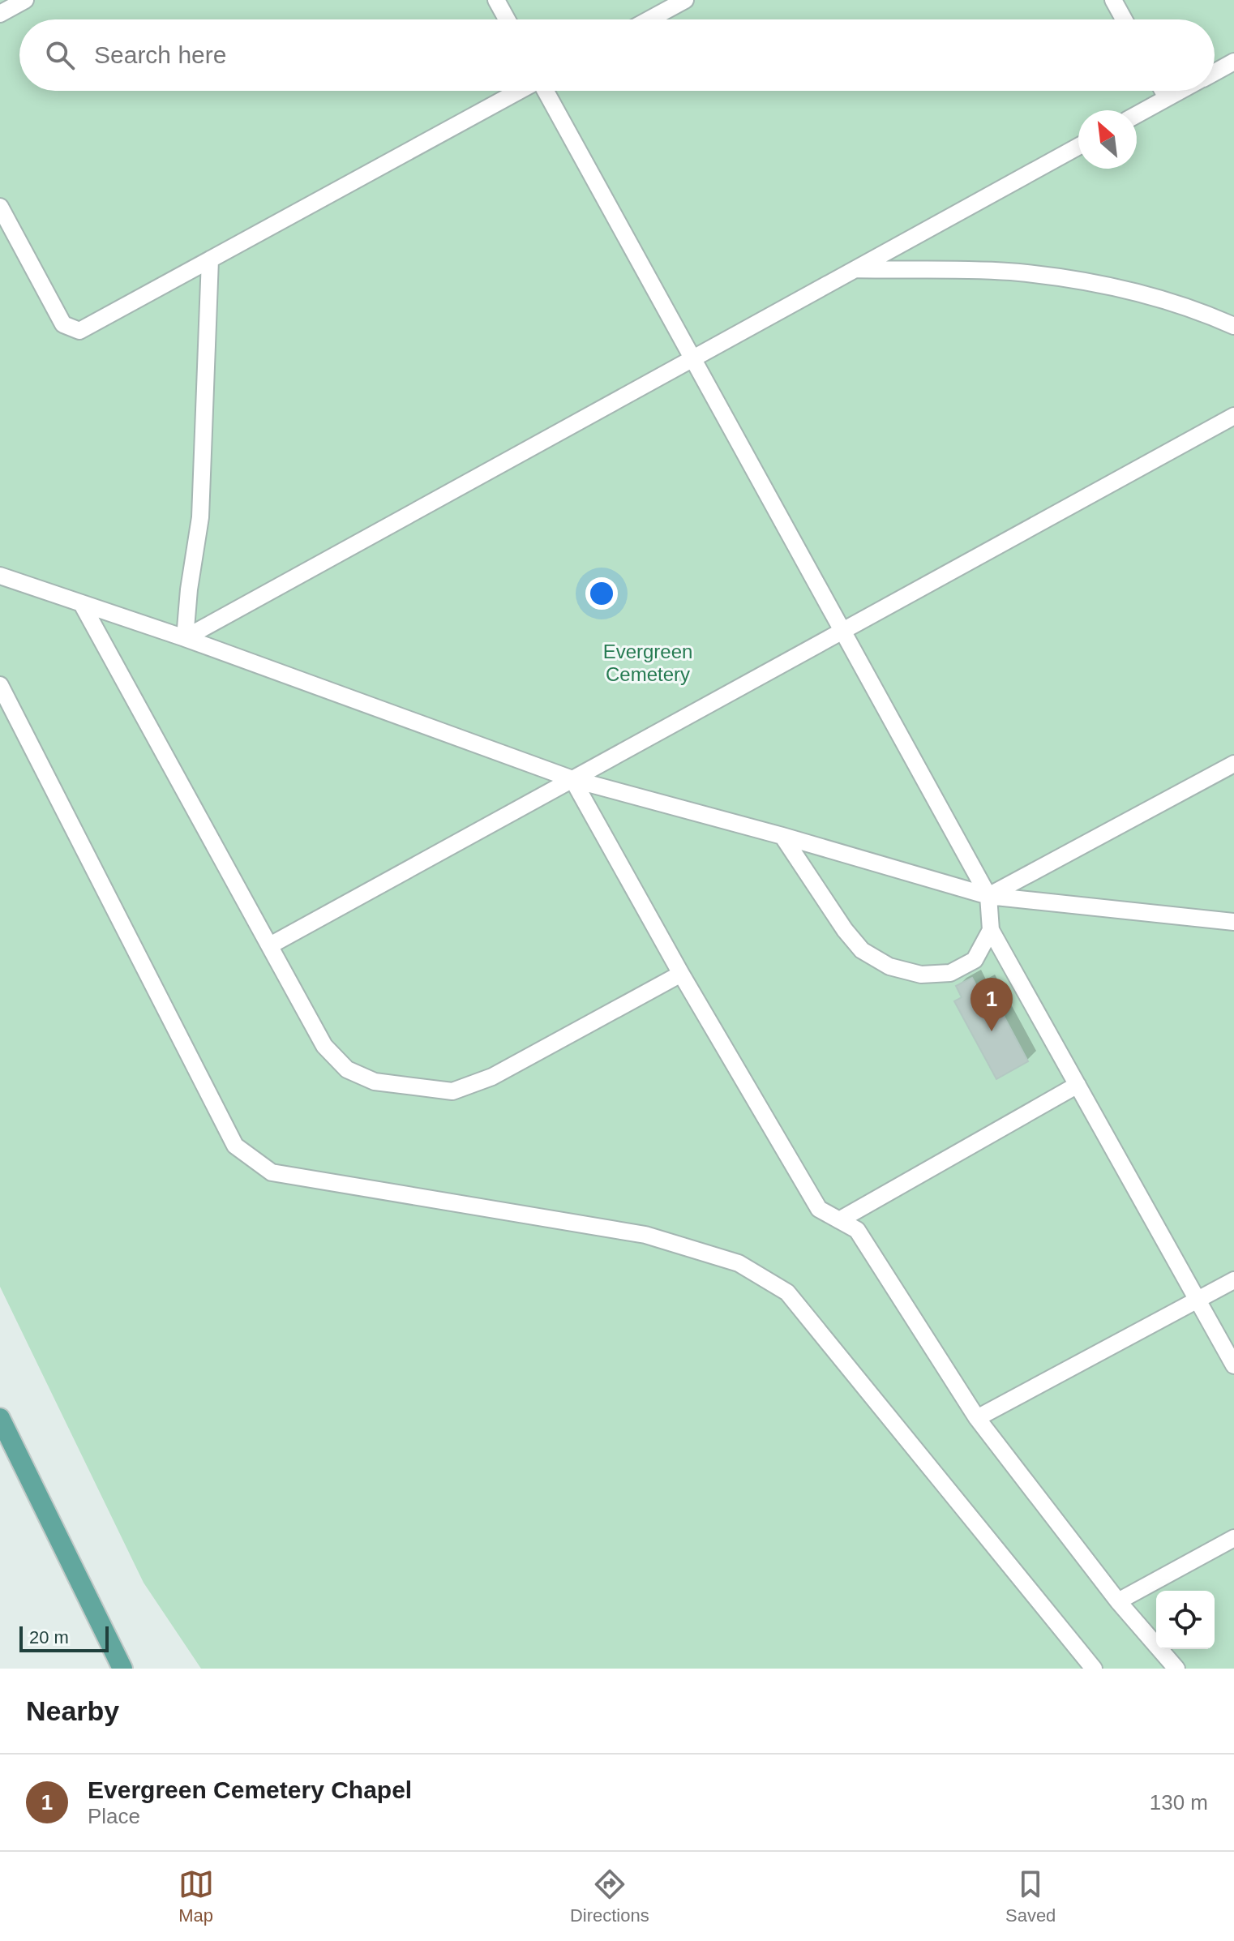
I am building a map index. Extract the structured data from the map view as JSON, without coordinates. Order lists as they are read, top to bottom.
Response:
{
  "parks": ["Evergreen Cemetery"],
  "scale_bar": "20 m",
  "north": "top left",
  "page": {
    "search": "Search here",
    "pins": "1",
    "scale": "20 m",
    "heading": "Nearby",
    "list": [
      {
        "mark": "1",
        "name": "Evergreen Cemetery Chapel",
        "note": "Place",
        "value": "130 m"
      }
    ],
    "nav": ["Map", "Directions", "Saved"]
  }
}
